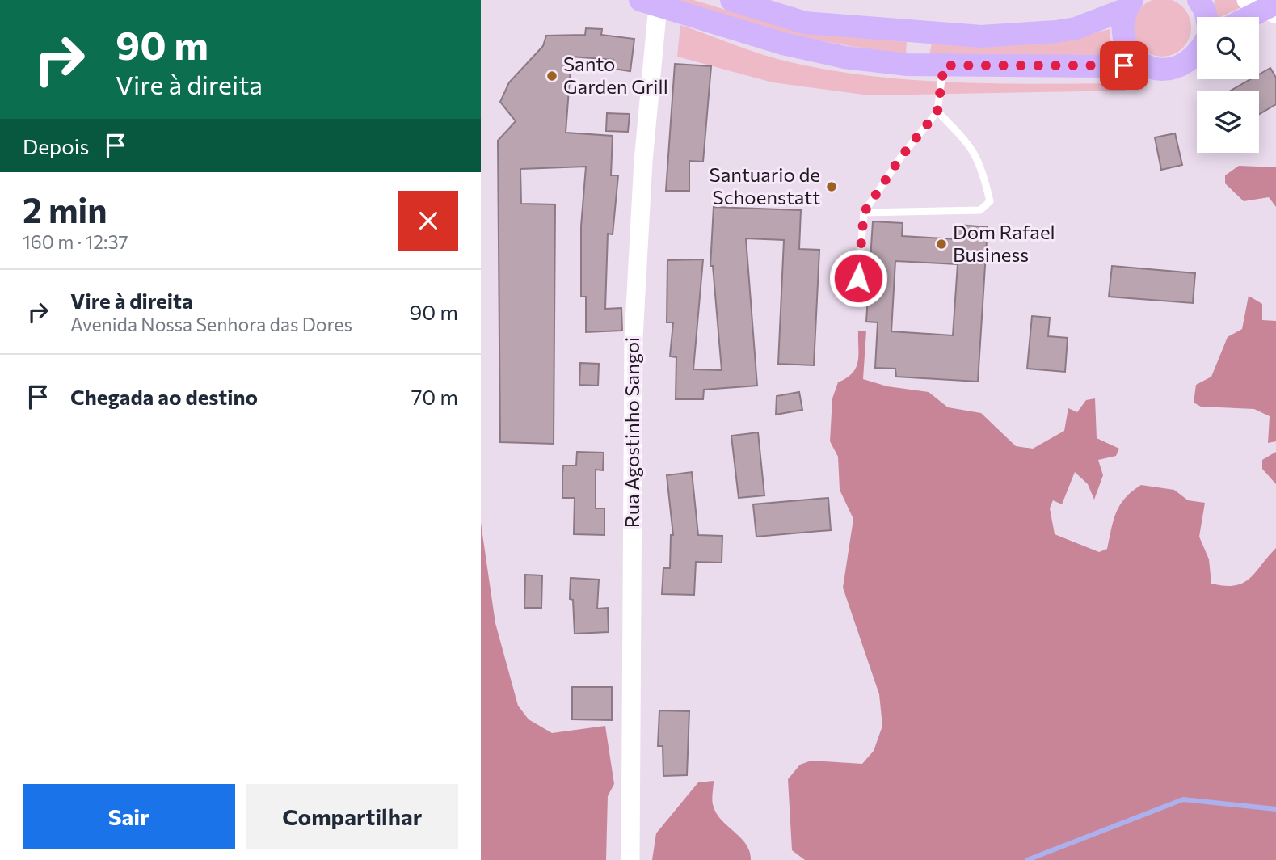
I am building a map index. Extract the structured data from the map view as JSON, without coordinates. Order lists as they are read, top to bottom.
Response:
{
  "streets": {
    "street": ["Rua Agostinho Sangoi"]
  },
  "places": ["Santo Garden Grill", "Santuario de Schoenstatt", "Dom Rafael Business"],
  "page": {
    "turn": ["90 m", "Vire à direita"],
    "then": "Depois",
    "heading": ["2 min", "160 m · 12:37"],
    "list": [
      {
        "name": "Vire à direita",
        "note": "Avenida Nossa Senhora das Dores",
        "value": "90 m"
      },
      {
        "name": "Chegada ao destino",
        "value": "70 m"
      }
    ],
    "buttons": ["Sair", "Compartilhar"]
  }
}
